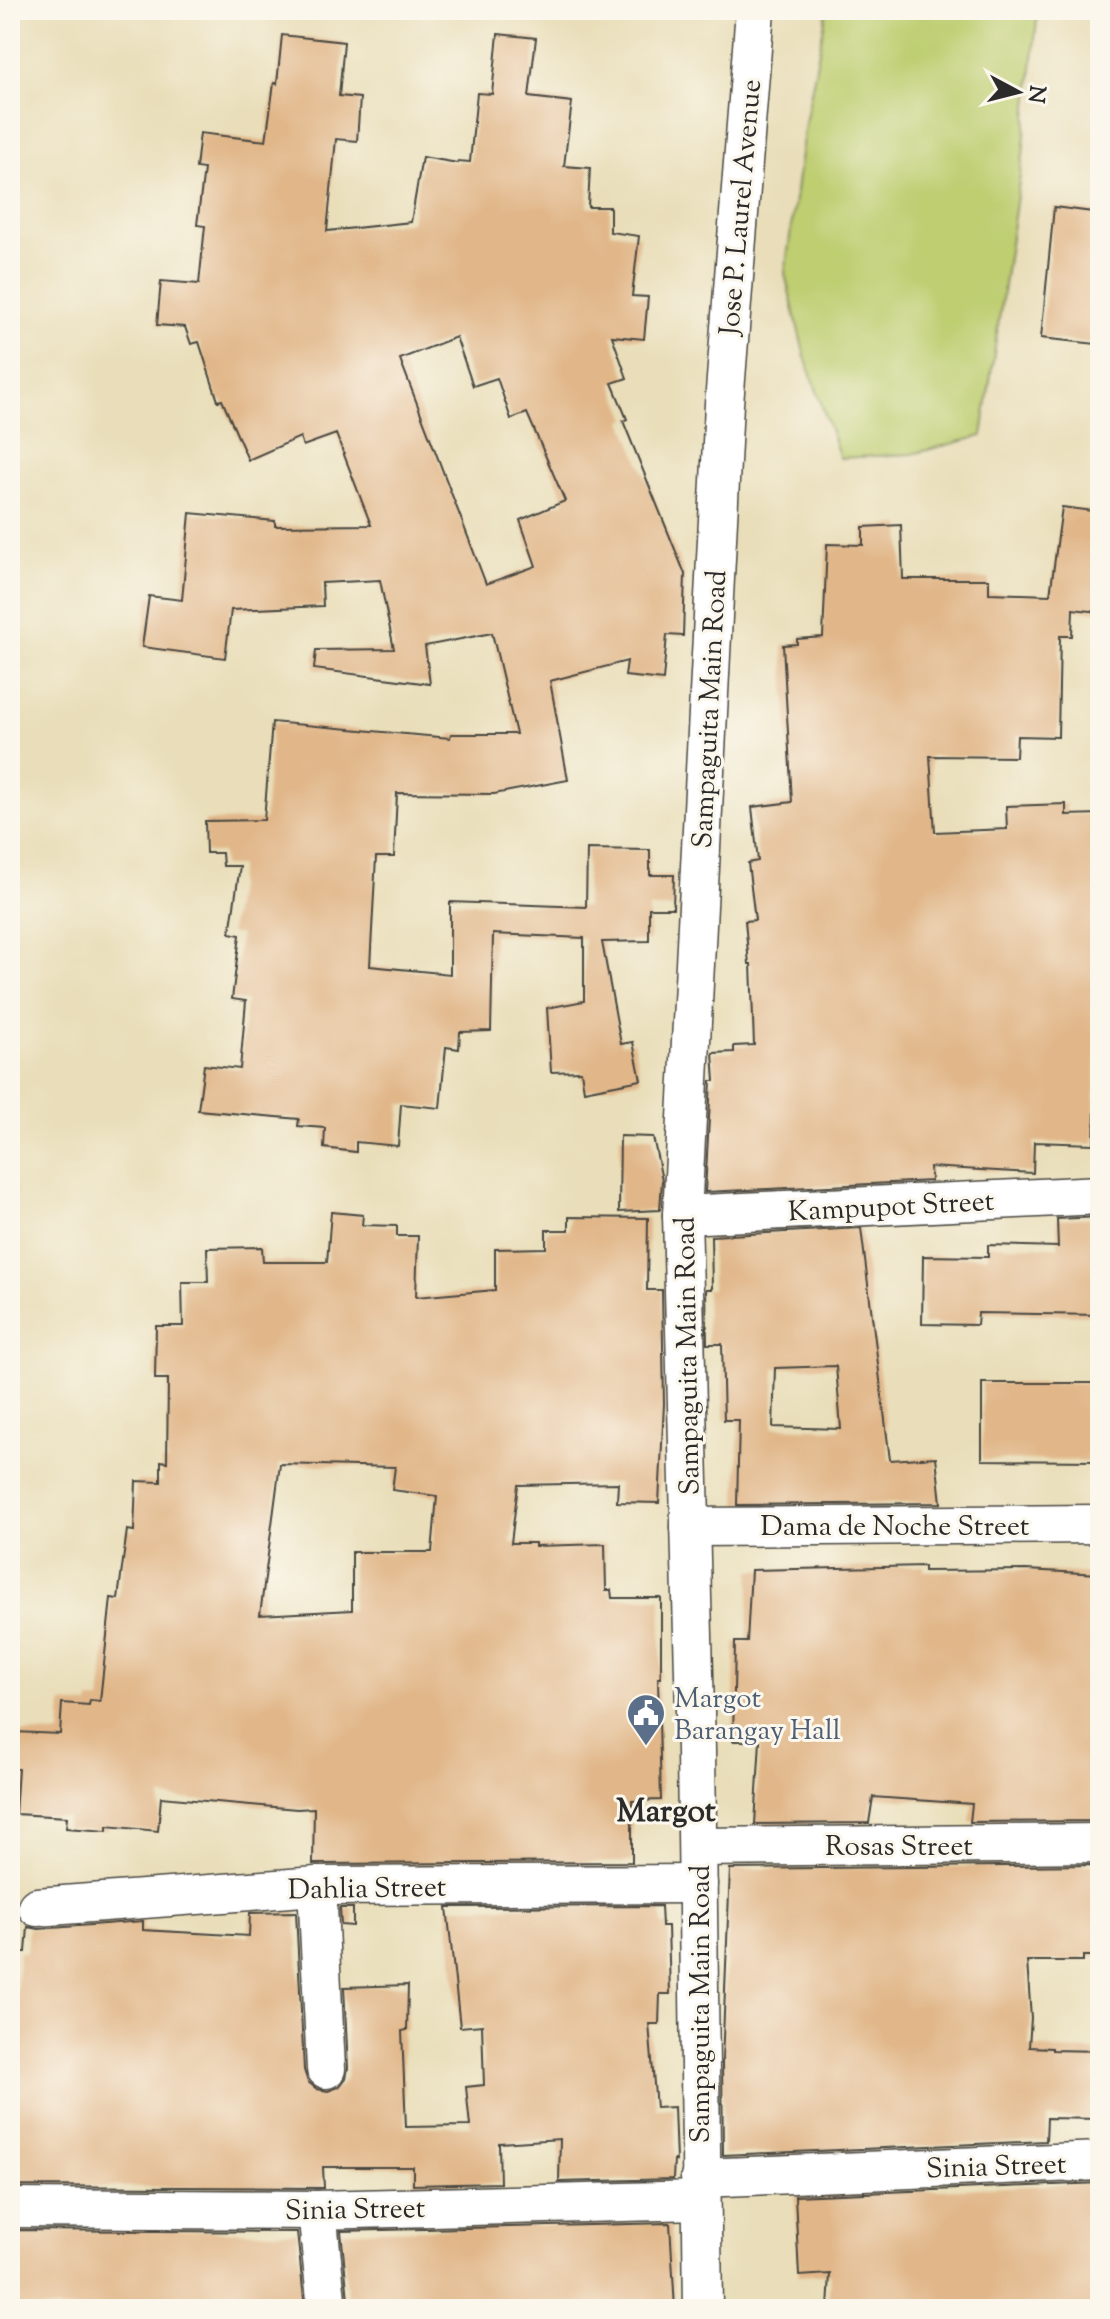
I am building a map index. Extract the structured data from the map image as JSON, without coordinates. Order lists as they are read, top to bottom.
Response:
{
  "streets": {
    "street": [
      "Jose P. Laurel Avenue",
      "Sampaguita Main Road",
      "Kampupot Street",
      "Dama de Noche Street",
      "Rosas Street",
      "Dahlia Street",
      "Sinia Street"
    ]
  },
  "crossings": [
    ["Jose P. Laurel Avenue", "Sampaguita Main Road"],
    ["Sampaguita Main Road", "Kampupot Street"],
    ["Sampaguita Main Road", "Dama de Noche Street"],
    ["Sampaguita Main Road", "Rosas Street"],
    ["Sampaguita Main Road", "Dahlia Street"],
    ["Sampaguita Main Road", "Sinia Street"],
    ["Rosas Street", "Dahlia Street"]
  ],
  "districts": ["Margot"],
  "places": {
    "public building": ["Margot Barangay Hall"]
  },
  "north": "right"
}
